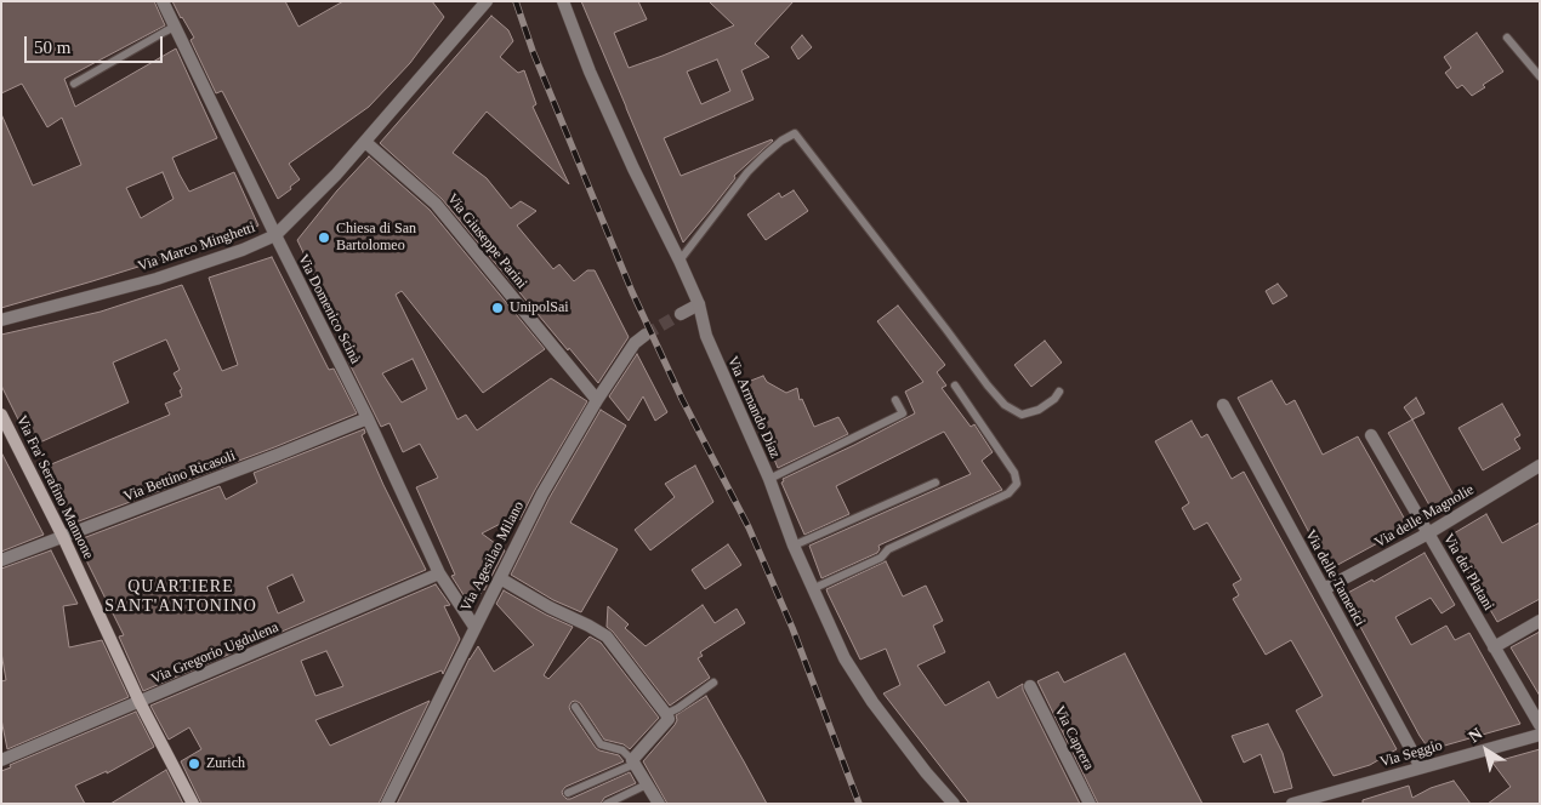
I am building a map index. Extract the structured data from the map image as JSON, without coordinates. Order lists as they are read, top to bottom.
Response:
{
  "streets": {
    "main road": ["Via Fra' Serafino Mannone"],
    "street": [
      "Via Giuseppe Parini",
      "Via Marco Minghetti",
      "Via Domenico Scinà",
      "Via Armando Diaz",
      "Via Bettino Ricasoli",
      "Via delle Magnolie",
      "Via Agesilao Milano",
      "Via dei Platani",
      "Via delle Tamerici",
      "Via Gregorio Ugdulena",
      "Via Caprera",
      "Via Seggio"
    ]
  },
  "crossings": [
    ["Via Giuseppe Parini", "Via Marco Minghetti"],
    ["Via Giuseppe Parini", "Via Agesilao Milano"],
    ["Via Marco Minghetti", "Via Domenico Scinà"],
    ["Via Domenico Scinà", "Via Bettino Ricasoli"],
    ["Via Domenico Scinà", "Via Agesilao Milano"],
    ["Via Domenico Scinà", "Via Gregorio Ugdulena"],
    ["Via Bettino Ricasoli", "Via Fra' Serafino Mannone"],
    ["Via Fra' Serafino Mannone", "Via Gregorio Ugdulena"],
    ["Via delle Magnolie", "Via dei Platani"],
    ["Via delle Magnolie", "Via delle Tamerici"],
    ["Via delle Tamerici", "Via Seggio"]
  ],
  "districts": ["QUARTIERE SANT'ANTONINO"],
  "places": ["Chiesa di San Bartolomeo", "UnipolSai", "Zurich"],
  "scale_bar": "50 m",
  "north": "top left"
}
